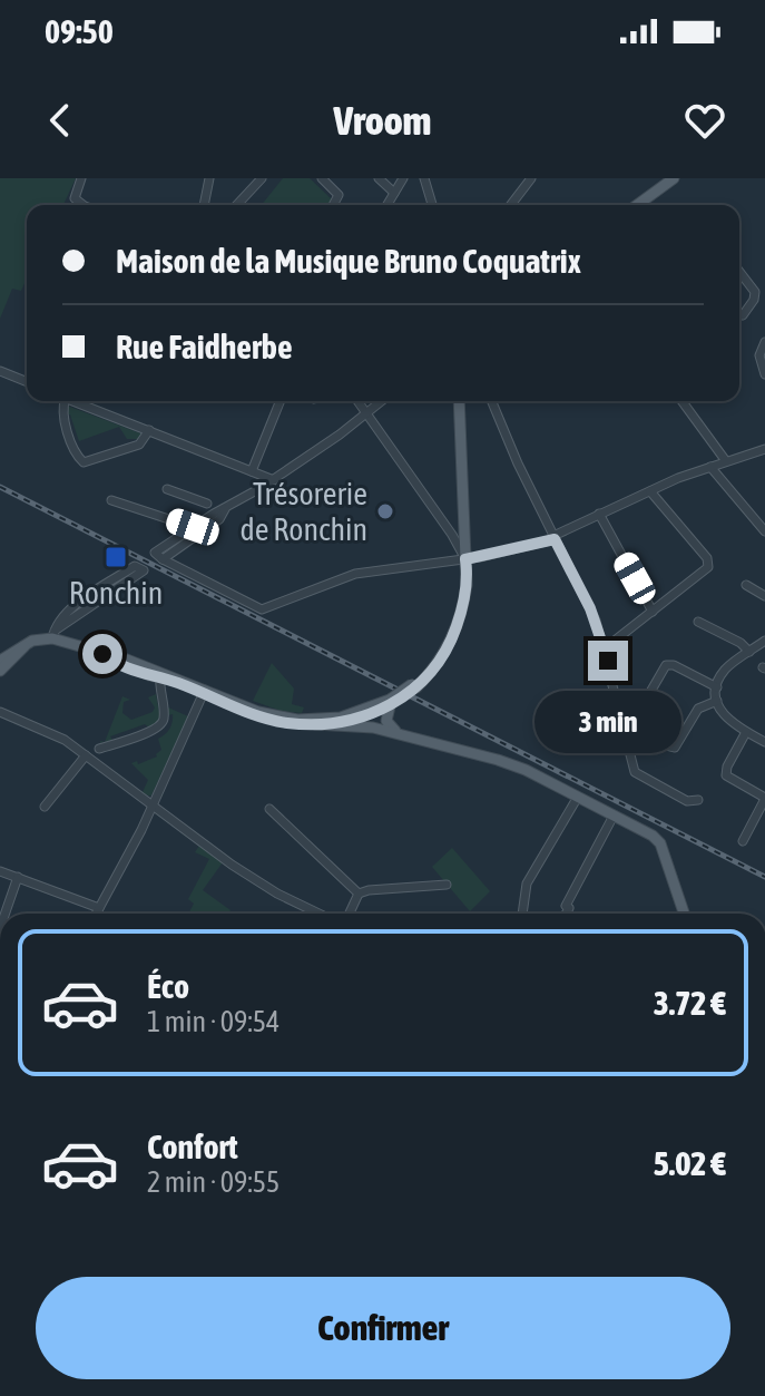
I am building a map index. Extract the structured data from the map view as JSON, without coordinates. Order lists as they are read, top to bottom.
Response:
{
  "places": {
    "other": ["Trésorerie de Ronchin"],
    "transit": ["Ronchin"]
  },
  "page": {
    "status": "09:50",
    "header": "Vroom",
    "banner": ["Maison de la Musique Bruno Coquatrix", "Rue Faidherbe"],
    "bubble": "3 min",
    "list": [
      {
        "name": "Éco",
        "note": "1 min · 09:54",
        "value": "3.72 €"
      },
      {
        "name": "Confort",
        "note": "2 min · 09:55",
        "value": "5.02 €"
      }
    ],
    "buttons": "Confirmer"
  }
}
